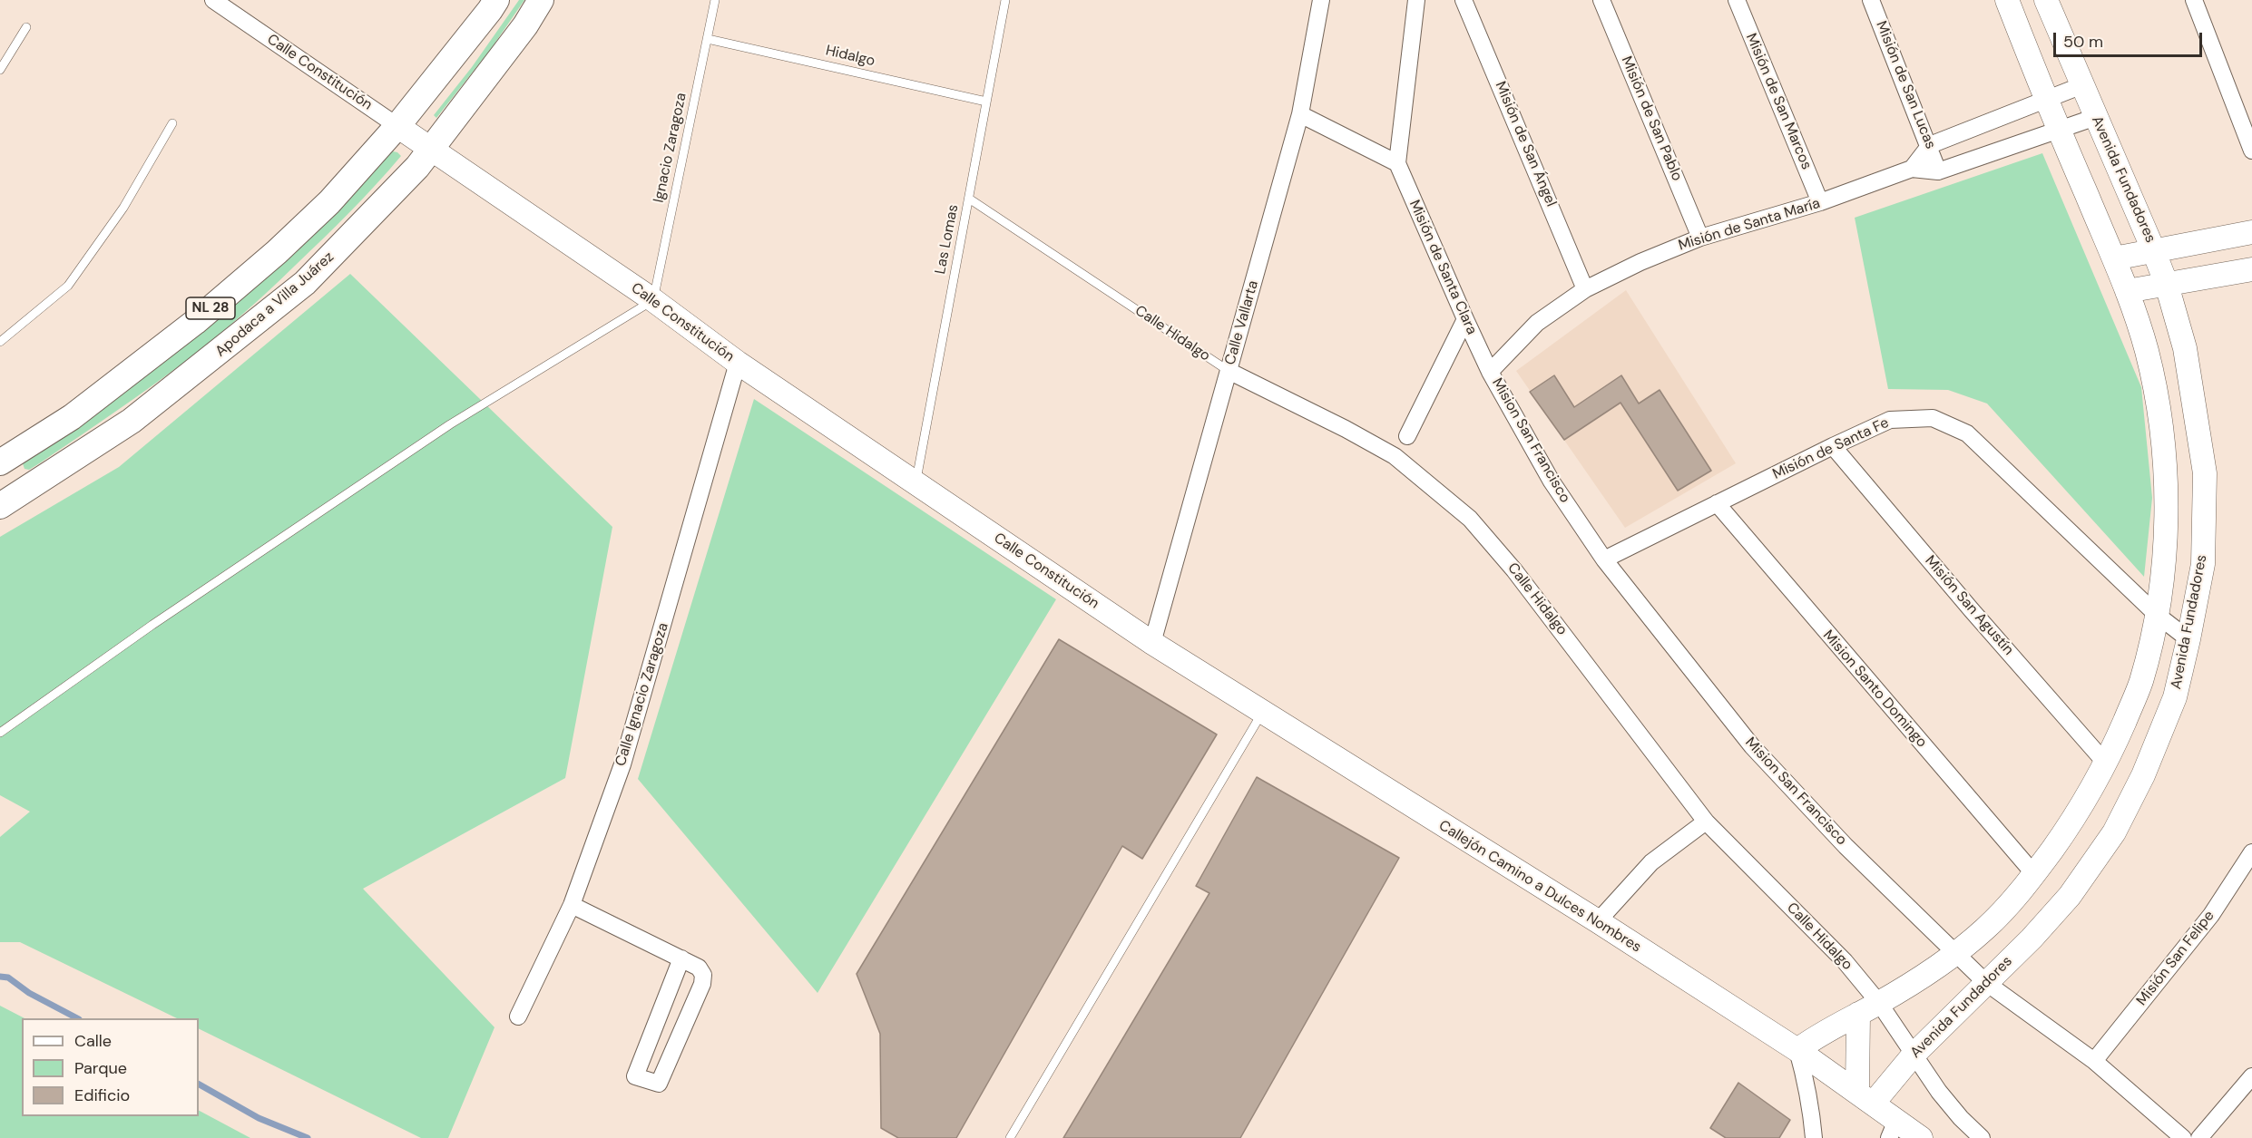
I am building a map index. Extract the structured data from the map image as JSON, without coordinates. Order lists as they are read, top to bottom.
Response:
{
  "streets": {
    "main road": ["Apodaca a Villa Juárez", "NL 28"],
    "street": [
      "Calle Constitución",
      "Misión de San Lucas",
      "Misión de San Marcos",
      "Misión de San Pablo",
      "Misión de San Ángel",
      "Avenida Fundadores",
      "Misión de Santa María",
      "Misión de Santa Clara",
      "Calle Vallarta",
      "Calle Hidalgo",
      "Mision San Francisco",
      "Misión de Santa Fe",
      "Misión San Agustín",
      "Mision Santo Domingo",
      "Calle Ignacio Zaragoza",
      "Callejón Camino a Dulces Nombres",
      "Misión San Felipe"
    ],
    "lane": ["Hidalgo", "Ignacio Zaragoza", "Las Lomas"]
  },
  "crossings": [
    ["Hidalgo", "Ignacio Zaragoza"],
    ["Hidalgo", "Las Lomas"],
    ["Calle Constitución", "Ignacio Zaragoza"],
    ["Calle Constitución", "Las Lomas"],
    ["Calle Constitución", "Apodaca a Villa Juárez"],
    ["Calle Constitución", "NL 28"],
    ["Calle Constitución", "Calle Vallarta"],
    ["Calle Constitución", "Calle Ignacio Zaragoza"],
    ["Calle Constitución", "Callejón Camino a Dulces Nombres"],
    ["Misión de San Marcos", "Misión de Santa María"],
    ["Misión de San Pablo", "Misión de Santa María"],
    ["Misión de San Ángel", "Misión de Santa María"],
    ["Avenida Fundadores", "Calle Hidalgo"],
    ["Avenida Fundadores", "Mision San Francisco"],
    ["Avenida Fundadores", "Misión de Santa Fe"],
    ["Avenida Fundadores", "Callejón Camino a Dulces Nombres"],
    ["Misión de Santa María", "Misión de Santa Clara"],
    ["Misión de Santa María", "Mision San Francisco"],
    ["Las Lomas", "Calle Hidalgo"],
    ["Misión de Santa Clara", "Mision San Francisco"],
    ["Calle Vallarta", "Calle Hidalgo"],
    ["Calle Vallarta", "Callejón Camino a Dulces Nombres"],
    ["Mision San Francisco", "Misión de Santa Fe"],
    ["Mision San Francisco", "Misión San Felipe"],
    ["Misión de Santa Fe", "Misión San Agustín"],
    ["Misión de Santa Fe", "Mision Santo Domingo"]
  ],
  "legend": ["Calle", "Parque", "Edificio"],
  "scale_bar": "50 m"
}
